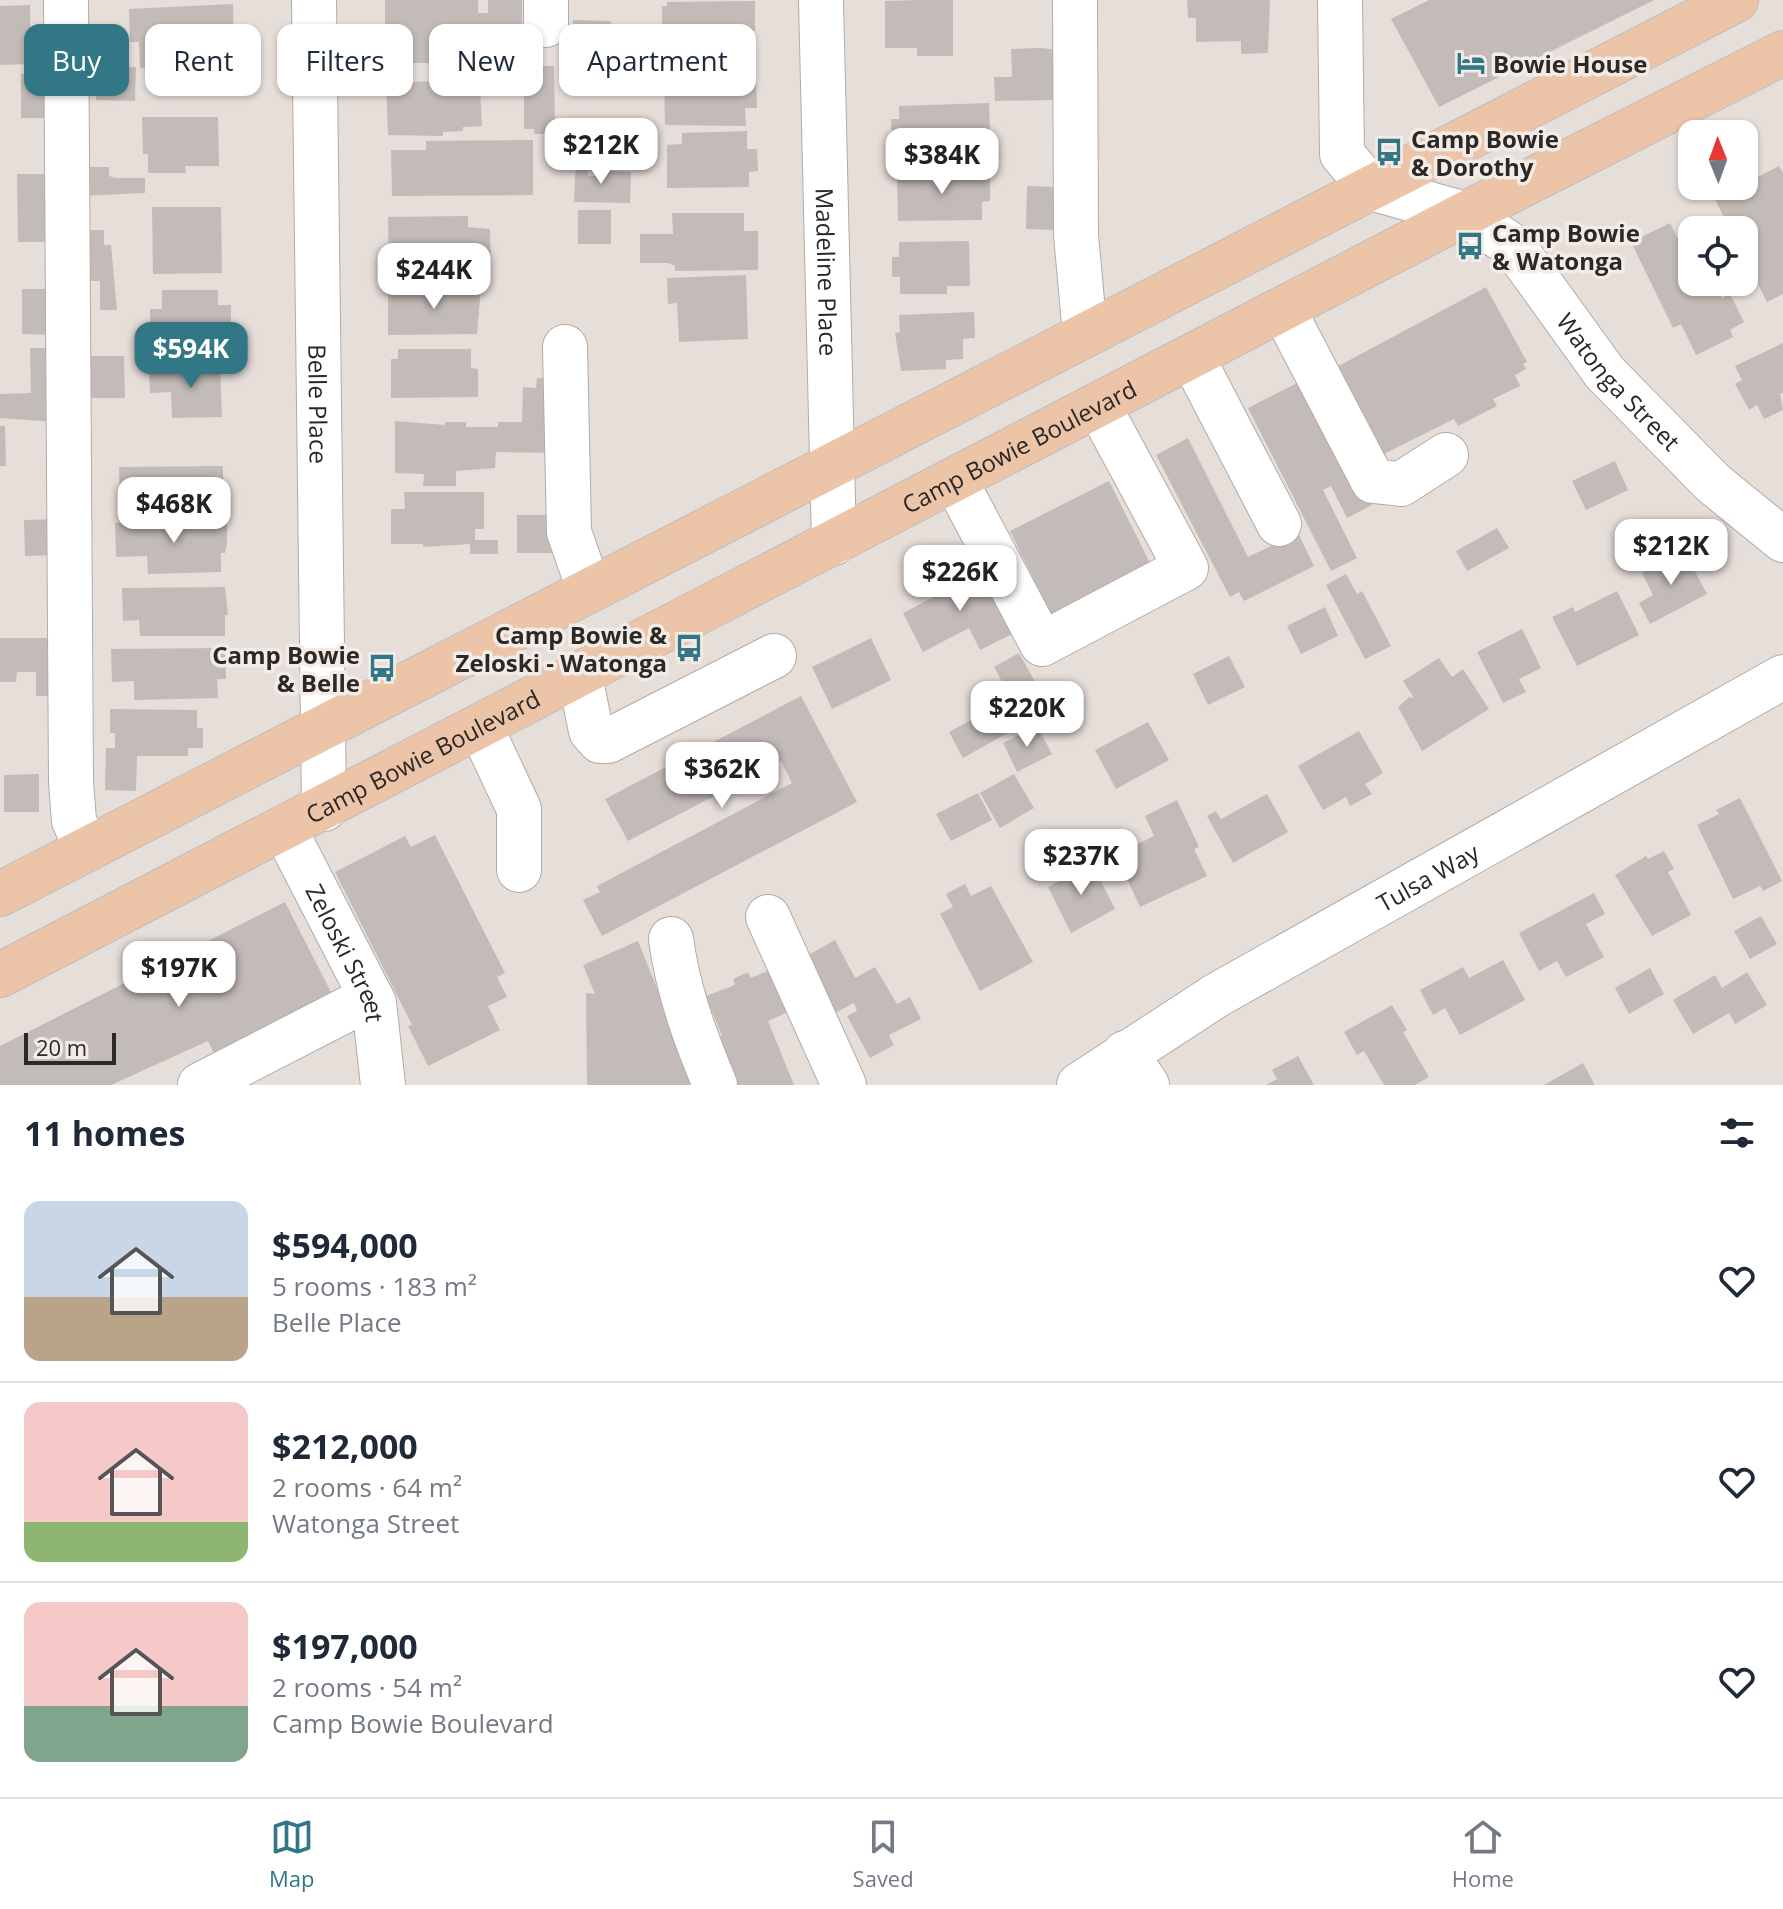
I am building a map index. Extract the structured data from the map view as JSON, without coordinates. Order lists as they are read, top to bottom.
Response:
{
  "streets": {
    "main road": ["Camp Bowie Boulevard"],
    "street": [
      "Madeline Place",
      "Watonga Street",
      "Belle Place",
      "Tulsa Way",
      "Zeloski Street"
    ]
  },
  "crossings": [
    ["Madeline Place", "Camp Bowie Boulevard"],
    ["Watonga Street", "Camp Bowie Boulevard"],
    ["Belle Place", "Camp Bowie Boulevard"],
    ["Camp Bowie Boulevard", "Zeloski Street"]
  ],
  "places": {
    "hotel": ["Bowie House"],
    "bus stop": [
      "Camp Bowie & Dorothy",
      "Camp Bowie & Watonga",
      "Camp Bowie & Zeloski - Watonga",
      "Camp Bowie & Belle"
    ]
  },
  "scale_bar": "20 m",
  "north": "top",
  "page": {
    "chip": [
      "Buy",
      "Rent",
      "Filters",
      "New",
      "Apartment"
    ],
    "price": [
      "$212K",
      "$384K",
      "$244K",
      "$594K",
      "$468K",
      "$212K",
      "$226K",
      "$220K",
      "$362K",
      "$237K",
      "$197K"
    ],
    "scale": "20 m",
    "heading": "11 homes",
    "list": [
      {
        "name": "$594,000",
        "note": "5 rooms · 183 m² · Belle Place"
      },
      {
        "name": "$212,000",
        "note": "2 rooms · 64 m² · Watonga Street"
      },
      {
        "name": "$197,000",
        "note": "2 rooms · 54 m² · Camp Bowie Boulevard"
      }
    ],
    "tabs": ["Map", "Saved", "Home"]
  }
}
